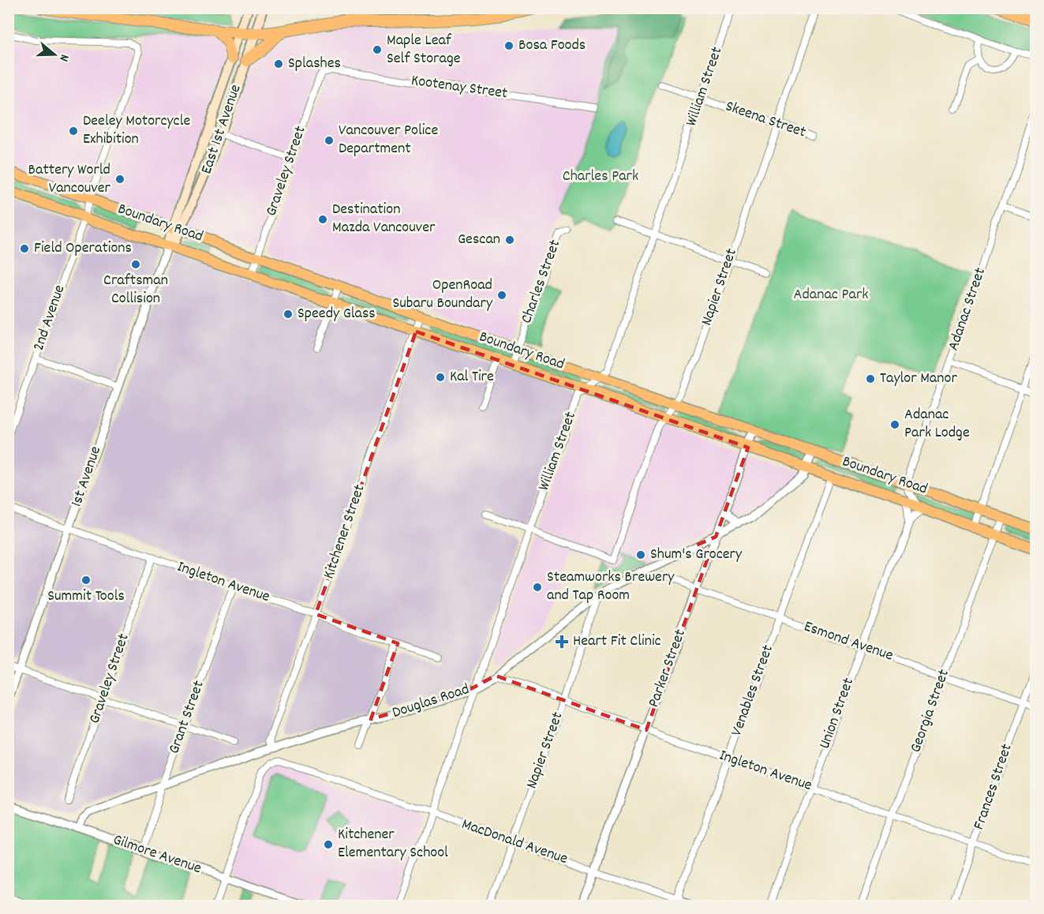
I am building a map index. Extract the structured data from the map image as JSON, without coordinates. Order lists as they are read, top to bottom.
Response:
{
  "streets": {
    "main road": ["East 1st Avenue", "Boundary Road"],
    "street": [
      "William Street",
      "Kootenay Street",
      "Skeena Street",
      "Graveley Street",
      "Charles Street",
      "Napier Street",
      "Adanac Street",
      "2nd Avenue",
      "1st Avenue",
      "Kitchener Street",
      "Ingleton Avenue",
      "Esmond Avenue",
      "Parker Street",
      "Venables Street",
      "Douglas Road",
      "Georgia Street",
      "Union Street",
      "Grant Street",
      "Frances Street",
      "MacDonald Avenue",
      "Gilmore Avenue"
    ]
  },
  "crossings": [
    ["William Street", "Skeena Street"],
    ["William Street", "Boundary Road"],
    ["William Street", "Napier Street"],
    ["William Street", "Douglas Road"],
    ["William Street", "MacDonald Avenue"],
    ["Kootenay Street", "Graveley Street"],
    ["Skeena Street", "Napier Street"],
    ["East 1st Avenue", "Boundary Road"],
    ["East 1st Avenue", "1st Avenue"],
    ["Graveley Street", "Boundary Road"],
    ["Graveley Street", "Ingleton Avenue"],
    ["Boundary Road", "Charles Street"],
    ["Boundary Road", "Napier Street"],
    ["Boundary Road", "Adanac Street"],
    ["Boundary Road", "2nd Avenue"],
    ["Boundary Road", "1st Avenue"],
    ["Boundary Road", "Kitchener Street"],
    ["Boundary Road", "Parker Street"],
    ["Boundary Road", "Venables Street"],
    ["Boundary Road", "Douglas Road"],
    ["Boundary Road", "Georgia Street"],
    ["Boundary Road", "Union Street"],
    ["Napier Street", "Ingleton Avenue"],
    ["Napier Street", "Douglas Road"],
    ["Napier Street", "MacDonald Avenue"],
    ["1st Avenue", "Ingleton Avenue"],
    ["Kitchener Street", "Ingleton Avenue"],
    ["Kitchener Street", "Douglas Road"],
    ["Ingleton Avenue", "Parker Street"],
    ["Ingleton Avenue", "Venables Street"],
    ["Ingleton Avenue", "Douglas Road"],
    ["Ingleton Avenue", "Georgia Street"],
    ["Ingleton Avenue", "Union Street"],
    ["Ingleton Avenue", "Grant Street"],
    ["Ingleton Avenue", "Frances Street"],
    ["Esmond Avenue", "Parker Street"],
    ["Esmond Avenue", "Venables Street"],
    ["Esmond Avenue", "Georgia Street"],
    ["Esmond Avenue", "Union Street"],
    ["Esmond Avenue", "Frances Street"],
    ["Parker Street", "Douglas Road"],
    ["Parker Street", "MacDonald Avenue"],
    ["Venables Street", "MacDonald Avenue"],
    ["Douglas Road", "Grant Street"],
    ["Douglas Road", "Gilmore Avenue"],
    ["Grant Street", "Gilmore Avenue"],
    ["MacDonald Avenue", "Gilmore Avenue"]
  ],
  "parks": ["Charles Park", "Adanac Park"],
  "places": {
    "other": [
      "Bosa Foods",
      "Maple Leaf Self Storage",
      "Splashes",
      "Deeley Motorcycle Exhibition",
      "Vancouver Police Department",
      "Battery World Vancouver",
      "Destination Mazda Vancouver",
      "Gescan",
      "Field Operations",
      "Craftsman Collision",
      "OpenRoad Subaru Boundary",
      "Speedy Glass",
      "Kal Tire",
      "Taylor Manor",
      "Adanac Park Lodge",
      "Shum's Grocery",
      "Summit Tools",
      "Steamworks Brewery and Tap Room",
      "Kitchener Elementary School"
    ],
    "health": ["Heart Fit Clinic"]
  },
  "north": "right"
}
